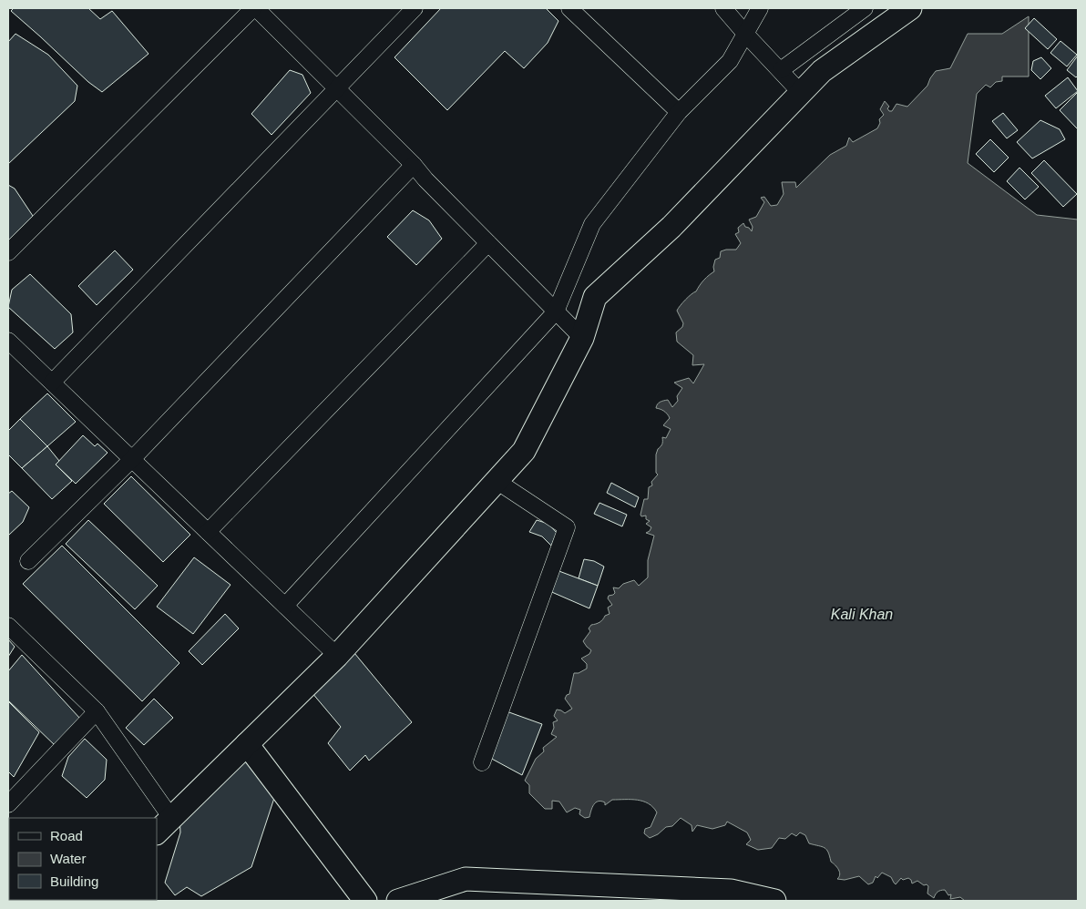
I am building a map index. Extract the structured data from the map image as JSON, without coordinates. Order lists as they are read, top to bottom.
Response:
{
  "water": ["Kali Khan"],
  "legend": ["Road", "Water", "Building"]
}
